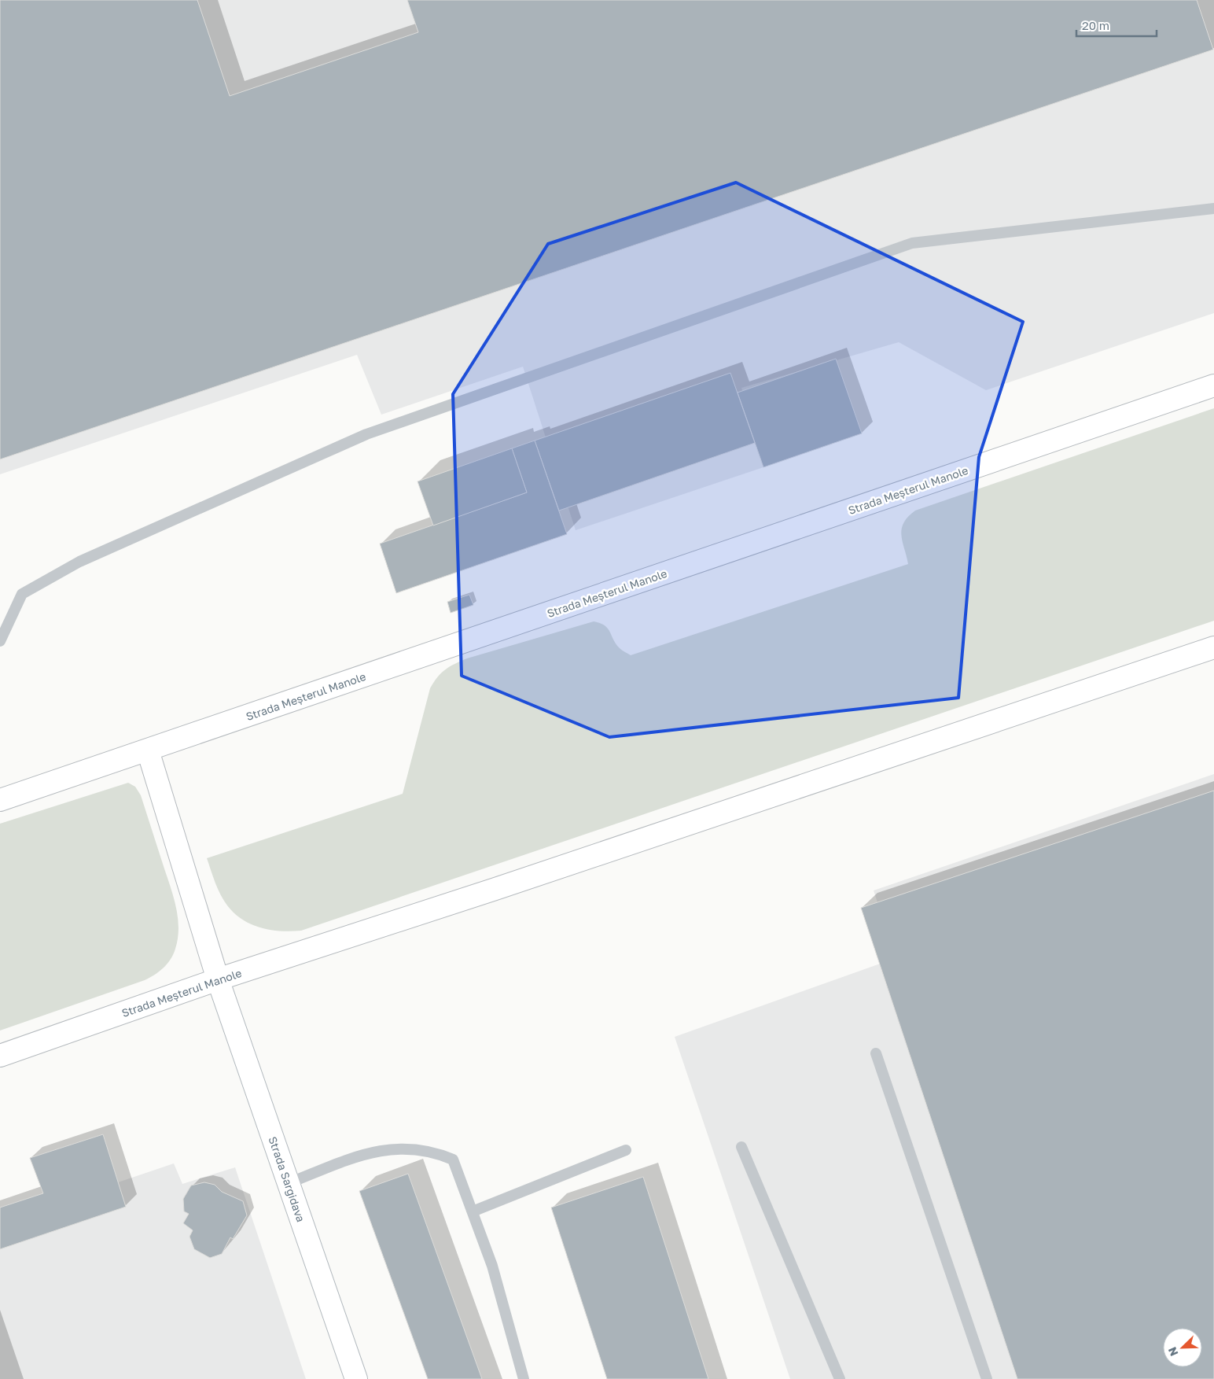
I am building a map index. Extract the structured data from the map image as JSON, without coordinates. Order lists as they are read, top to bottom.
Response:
{
  "streets": {
    "main road": ["Strada Meșterul Manole", "Strada Sargidava"]
  },
  "crossings": [
    ["Strada Meșterul Manole", "Strada Sargidava"]
  ],
  "scale_bar": "20 m",
  "north": "bottom left"
}
